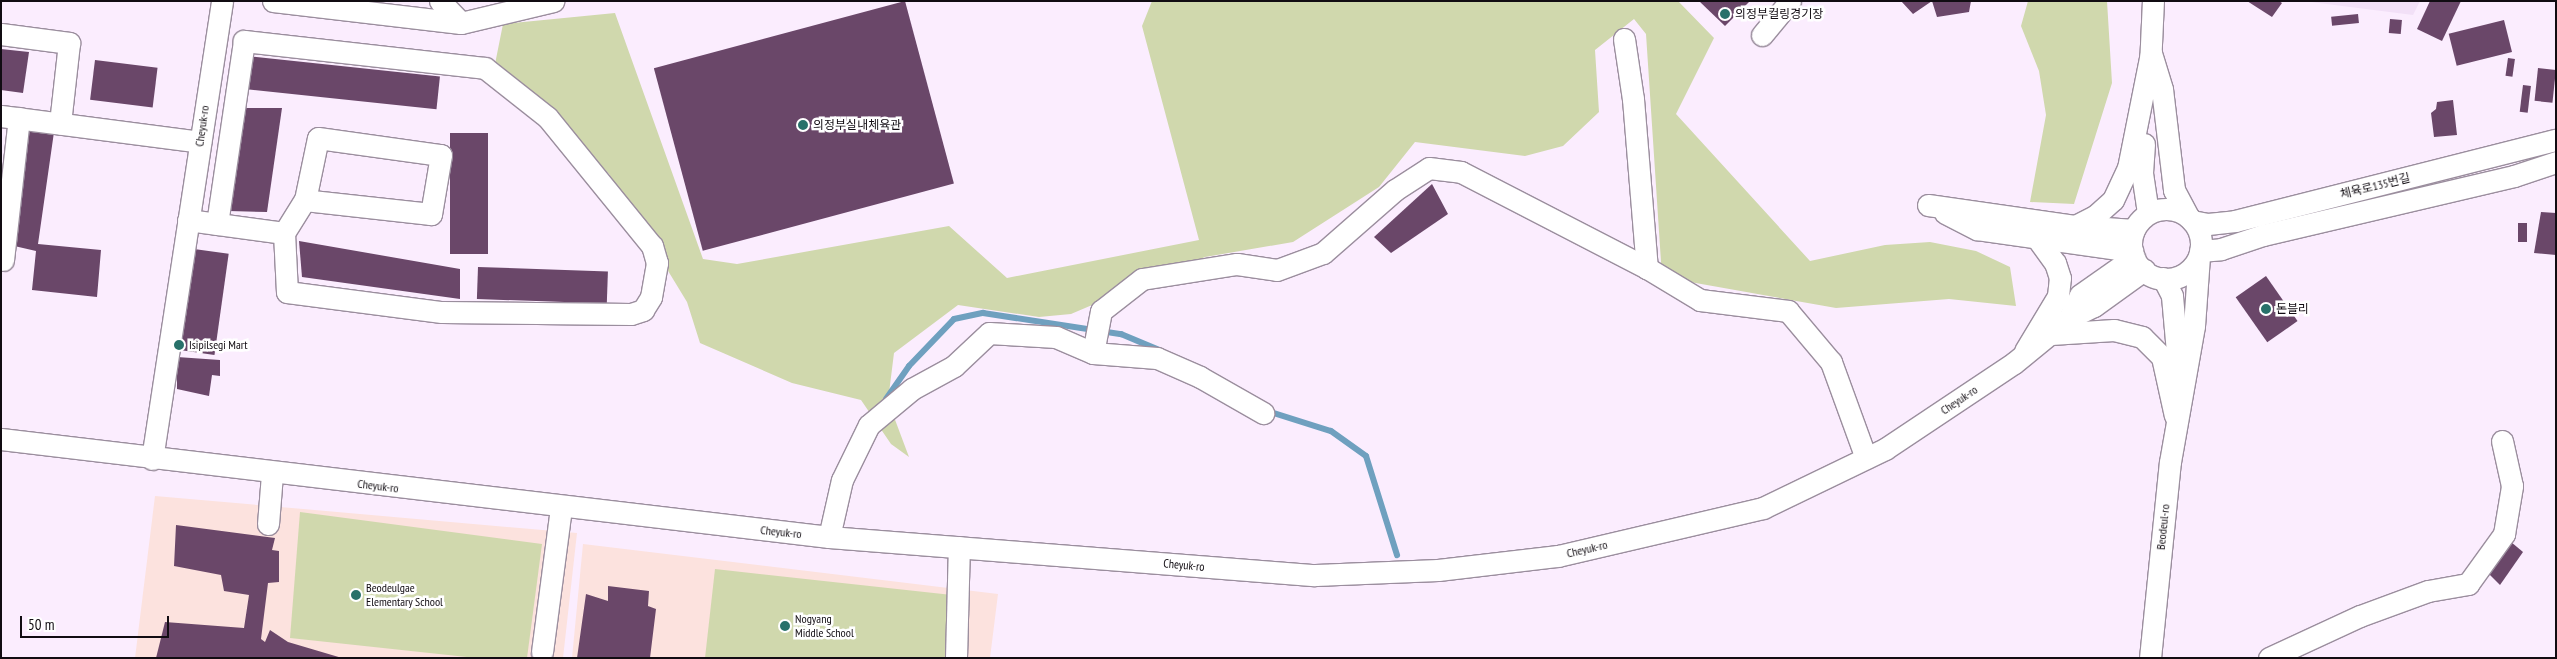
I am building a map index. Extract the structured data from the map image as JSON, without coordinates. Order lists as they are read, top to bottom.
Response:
{
  "streets": {
    "street": ["Cheyuk-ro", "체육로135번길", "Beodeul-ro"]
  },
  "crossings": [
    ["Cheyuk-ro", "체육로135번길"]
  ],
  "places": [
    "의정부컬링경기장",
    "의정부실내체육관",
    "돈블리",
    "Isipilsegi Mart",
    "Beodeulgae Elementary School",
    "Nogyang Middle School"
  ],
  "scale_bar": "50 m"
}
